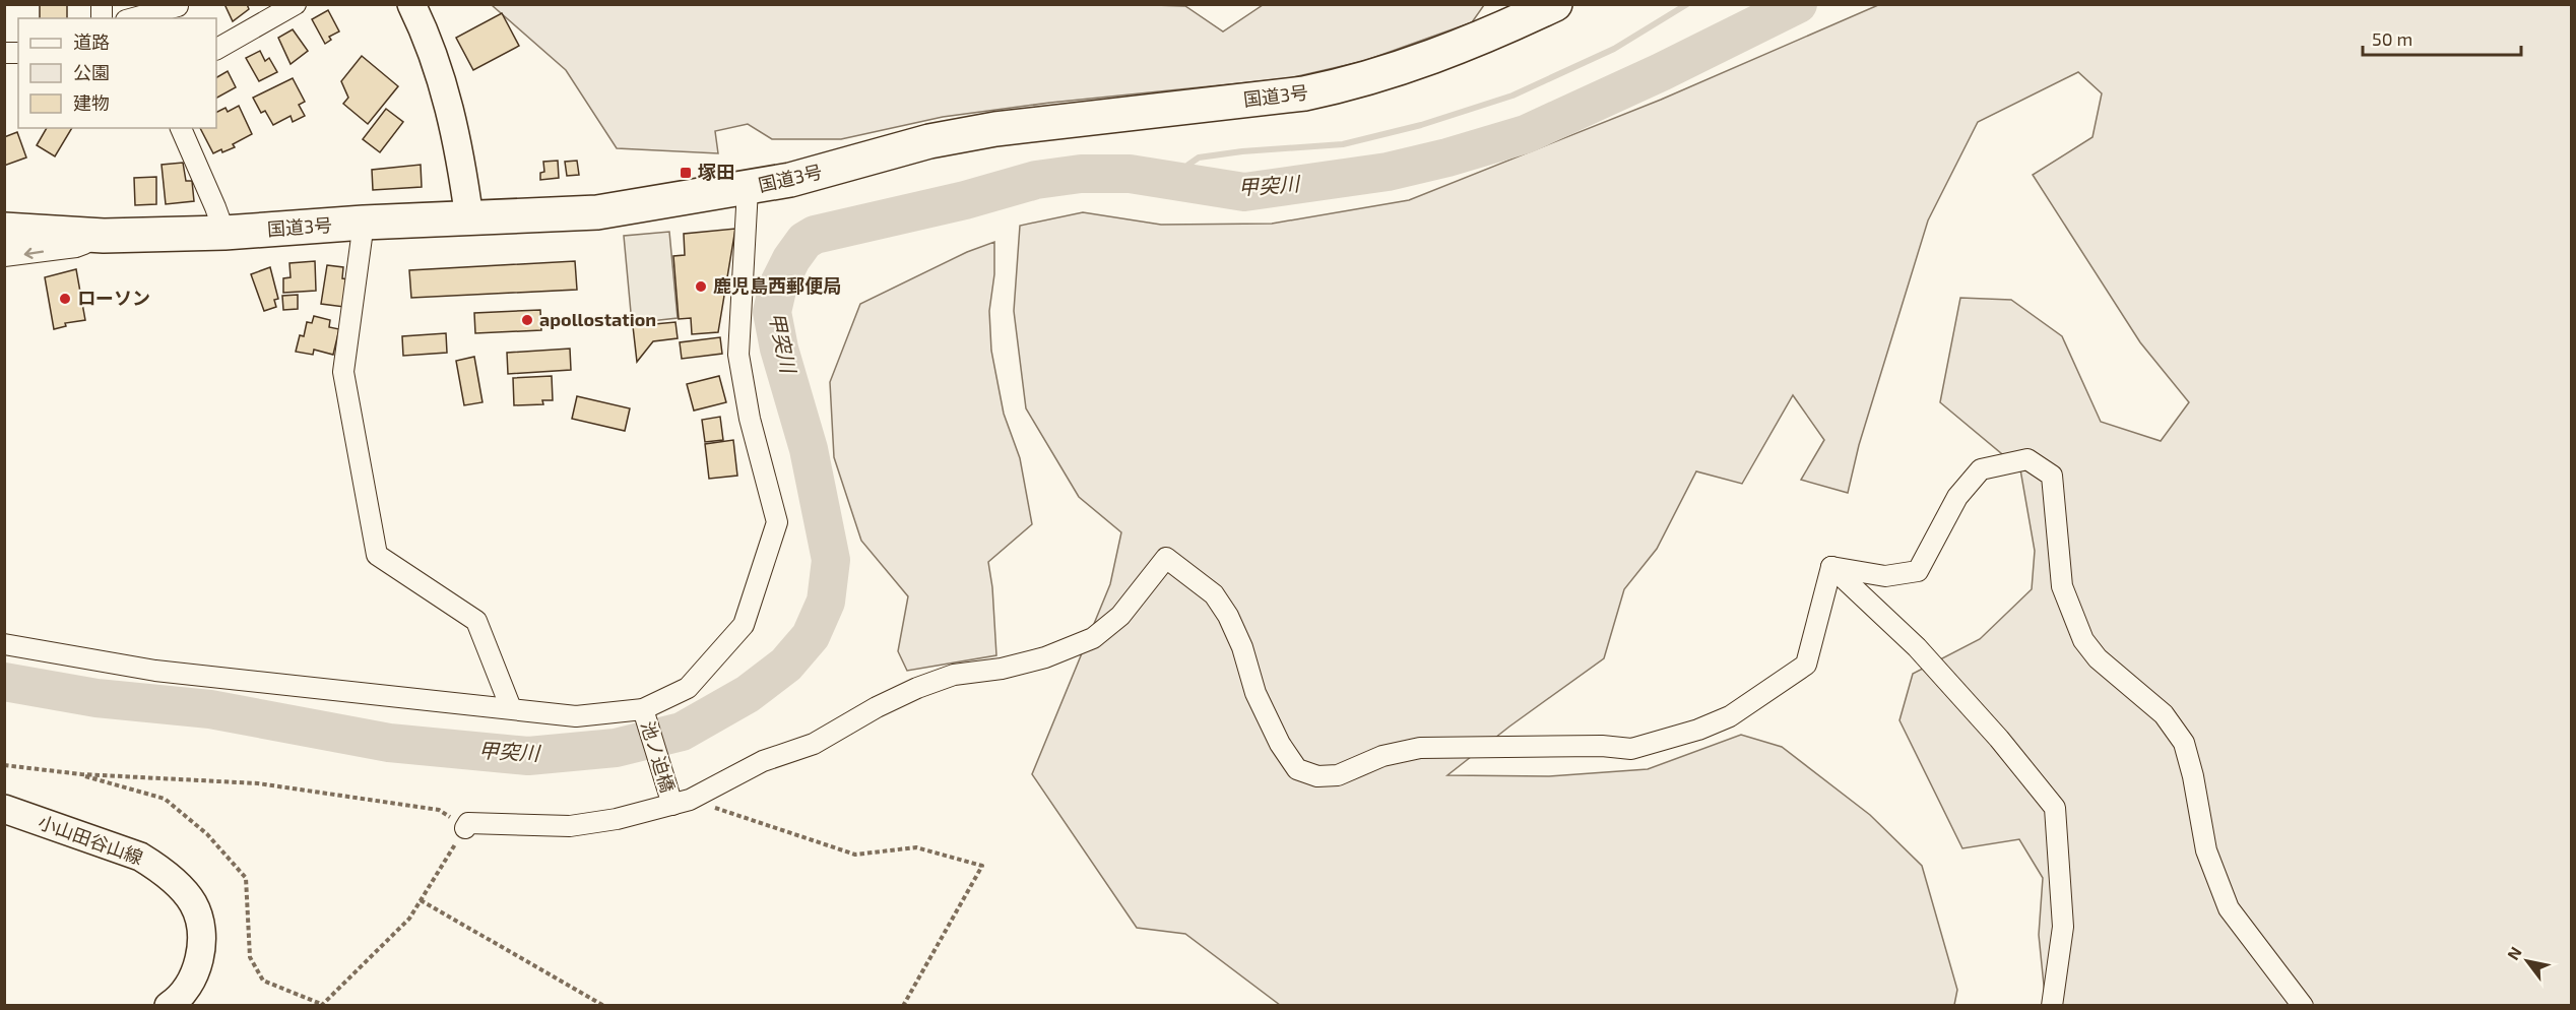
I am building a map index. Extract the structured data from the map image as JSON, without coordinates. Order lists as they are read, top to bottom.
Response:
{
  "streets": {
    "highway": ["国道3号"],
    "main road": ["小山田谷山線"],
    "street": ["池ノ迫橋"]
  },
  "water": ["甲突川"],
  "places": {
    "transit": ["塚田"],
    "other": ["鹿児島西郵便局", "ローソン", "apollostation"]
  },
  "legend": ["道路", "公園", "建物"],
  "scale_bar": "50 m",
  "north": "top left"
}
